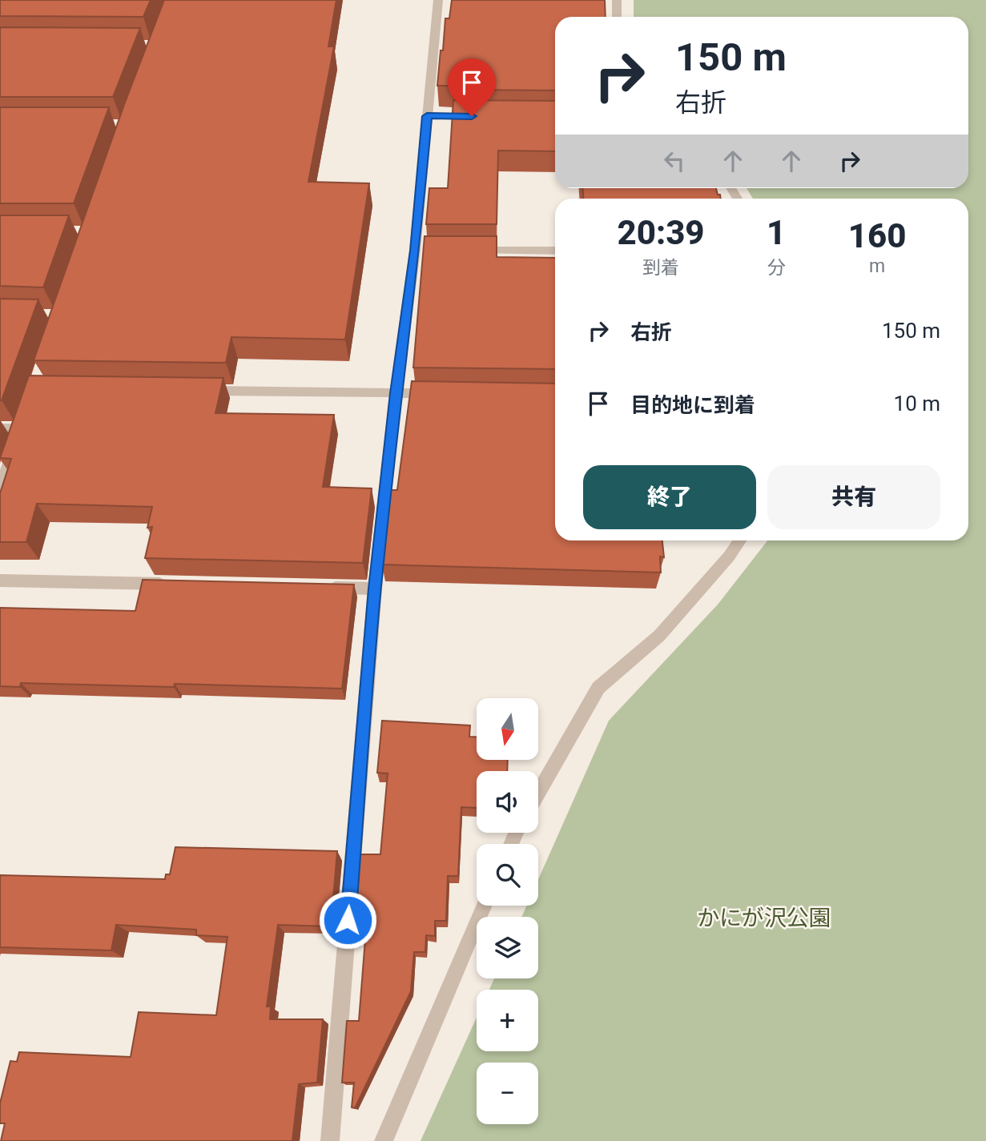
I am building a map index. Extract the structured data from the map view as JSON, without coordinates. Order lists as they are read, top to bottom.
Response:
{
  "parks": ["かにが沢公園"],
  "north": "bottom",
  "page": {
    "turn": ["150 m", "右折"],
    "eta": [
      "20:39",
      "到着",
      "1",
      "分",
      "160",
      "m"
    ],
    "list": [
      {
        "name": "右折",
        "value": "150 m"
      },
      {
        "name": "目的地に到着",
        "value": "10 m"
      }
    ],
    "buttons": ["終了", "共有"],
    "map_buttons": ["+", "−"]
  }
}
